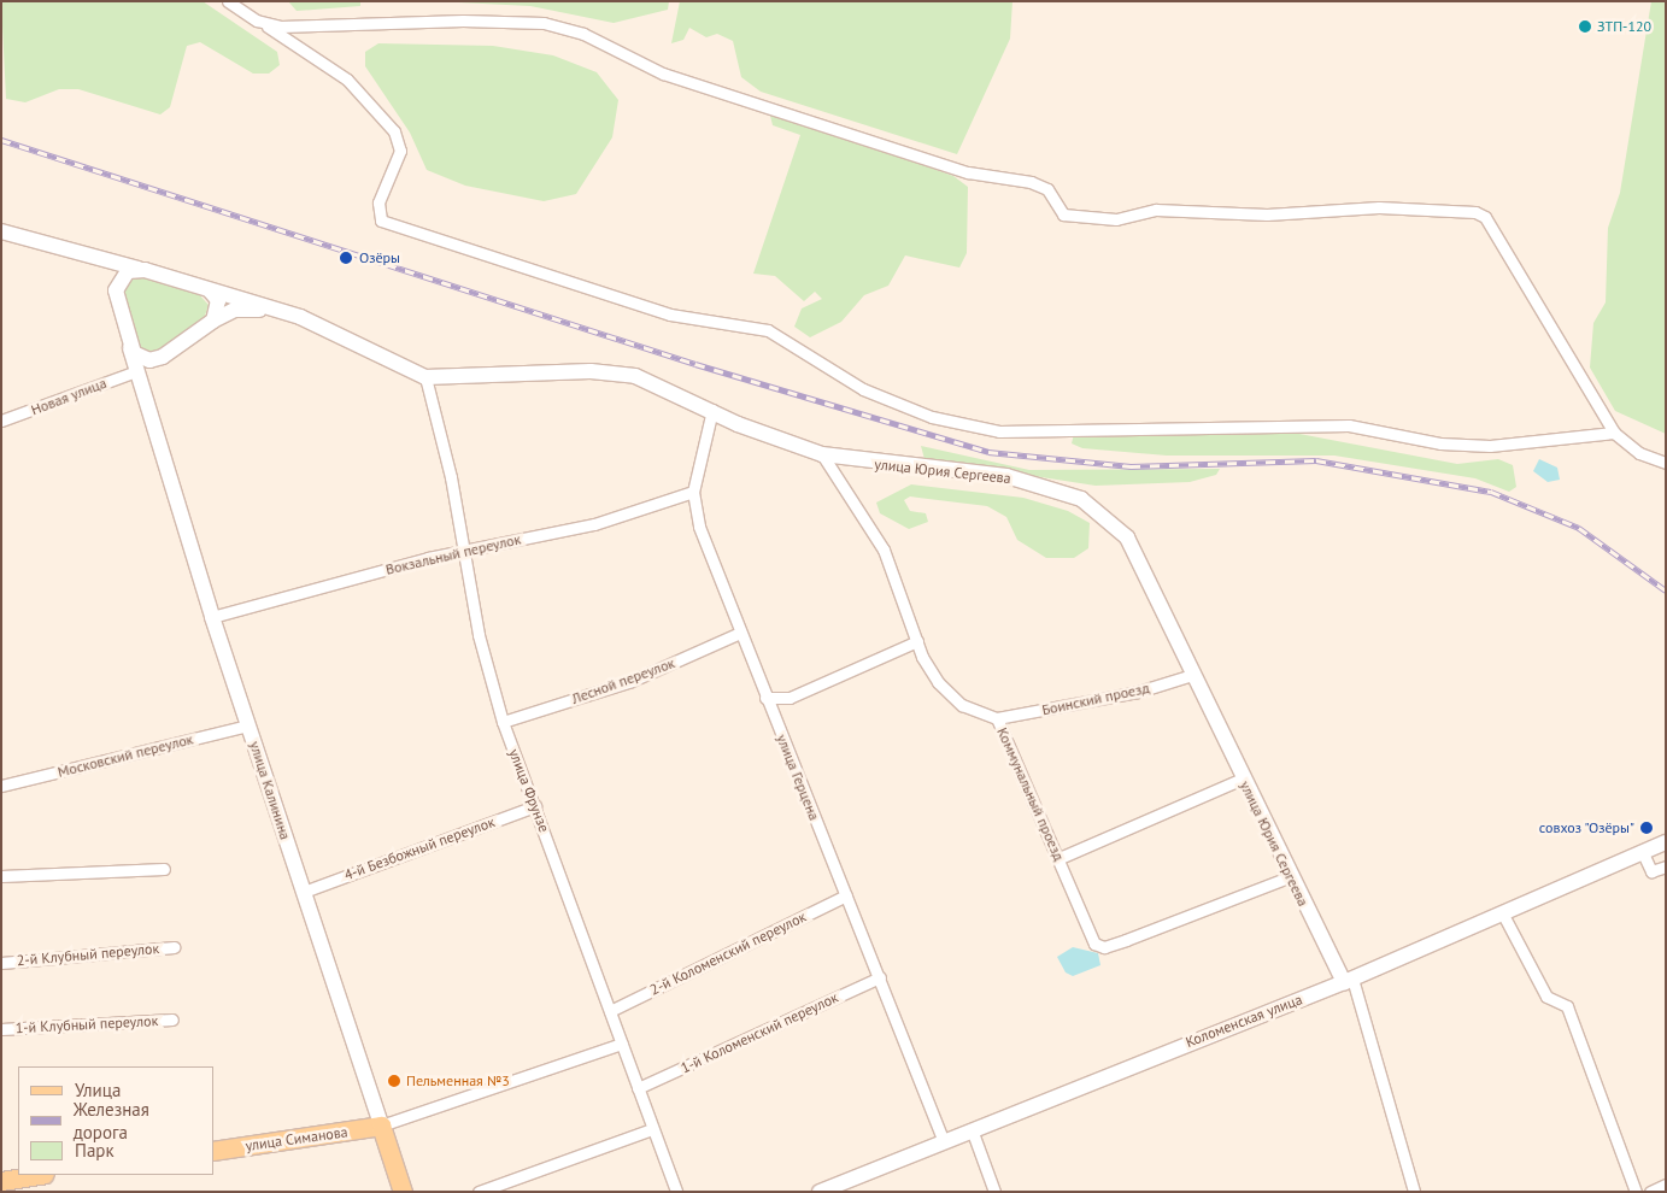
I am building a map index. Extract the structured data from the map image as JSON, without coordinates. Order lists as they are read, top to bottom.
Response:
{
  "streets": {
    "main road": ["улица Калинина", "улица Симанова"],
    "street": [
      "Новая улица",
      "улица Юрия Сергеева",
      "Вокзальный переулок",
      "Лесной переулок",
      "Боинский проезд",
      "Московский переулок",
      "улица Герцена",
      "улица Фрунзе",
      "Коммунальный проезд",
      "4-й Безбожный переулок",
      "2-й Коломенский переулок",
      "2-й Клубный переулок",
      "Коломенская улица",
      "1-й Клубный переулок",
      "1-й Коломенский переулок"
    ]
  },
  "crossings": [
    ["Новая улица", "улица Калинина"],
    ["улица Юрия Сергеева", "Боинский проезд"],
    ["улица Юрия Сергеева", "улица Герцена"],
    ["улица Юрия Сергеева", "улица Калинина"],
    ["улица Юрия Сергеева", "улица Фрунзе"],
    ["улица Юрия Сергеева", "Коммунальный проезд"],
    ["улица Юрия Сергеева", "Коломенская улица"],
    ["Вокзальный переулок", "улица Герцена"],
    ["Вокзальный переулок", "улица Калинина"],
    ["Вокзальный переулок", "улица Фрунзе"],
    ["Лесной переулок", "улица Герцена"],
    ["Лесной переулок", "улица Фрунзе"],
    ["Боинский проезд", "Коммунальный проезд"],
    ["Московский переулок", "улица Калинина"],
    ["улица Герцена", "2-й Коломенский переулок"],
    ["улица Герцена", "Коломенская улица"],
    ["улица Герцена", "1-й Коломенский переулок"],
    ["улица Калинина", "4-й Безбожный переулок"],
    ["улица Калинина", "улица Симанова"],
    ["улица Фрунзе", "4-й Безбожный переулок"],
    ["улица Фрунзе", "2-й Коломенский переулок"],
    ["улица Фрунзе", "1-й Коломенский переулок"]
  ],
  "places": [
    "ЗТП-120",
    "Озёры",
    "совхоз \"Озёры\"",
    "Пельменная №3"
  ],
  "legend": ["Улица", "Железная дорога", "Парк"]
}
